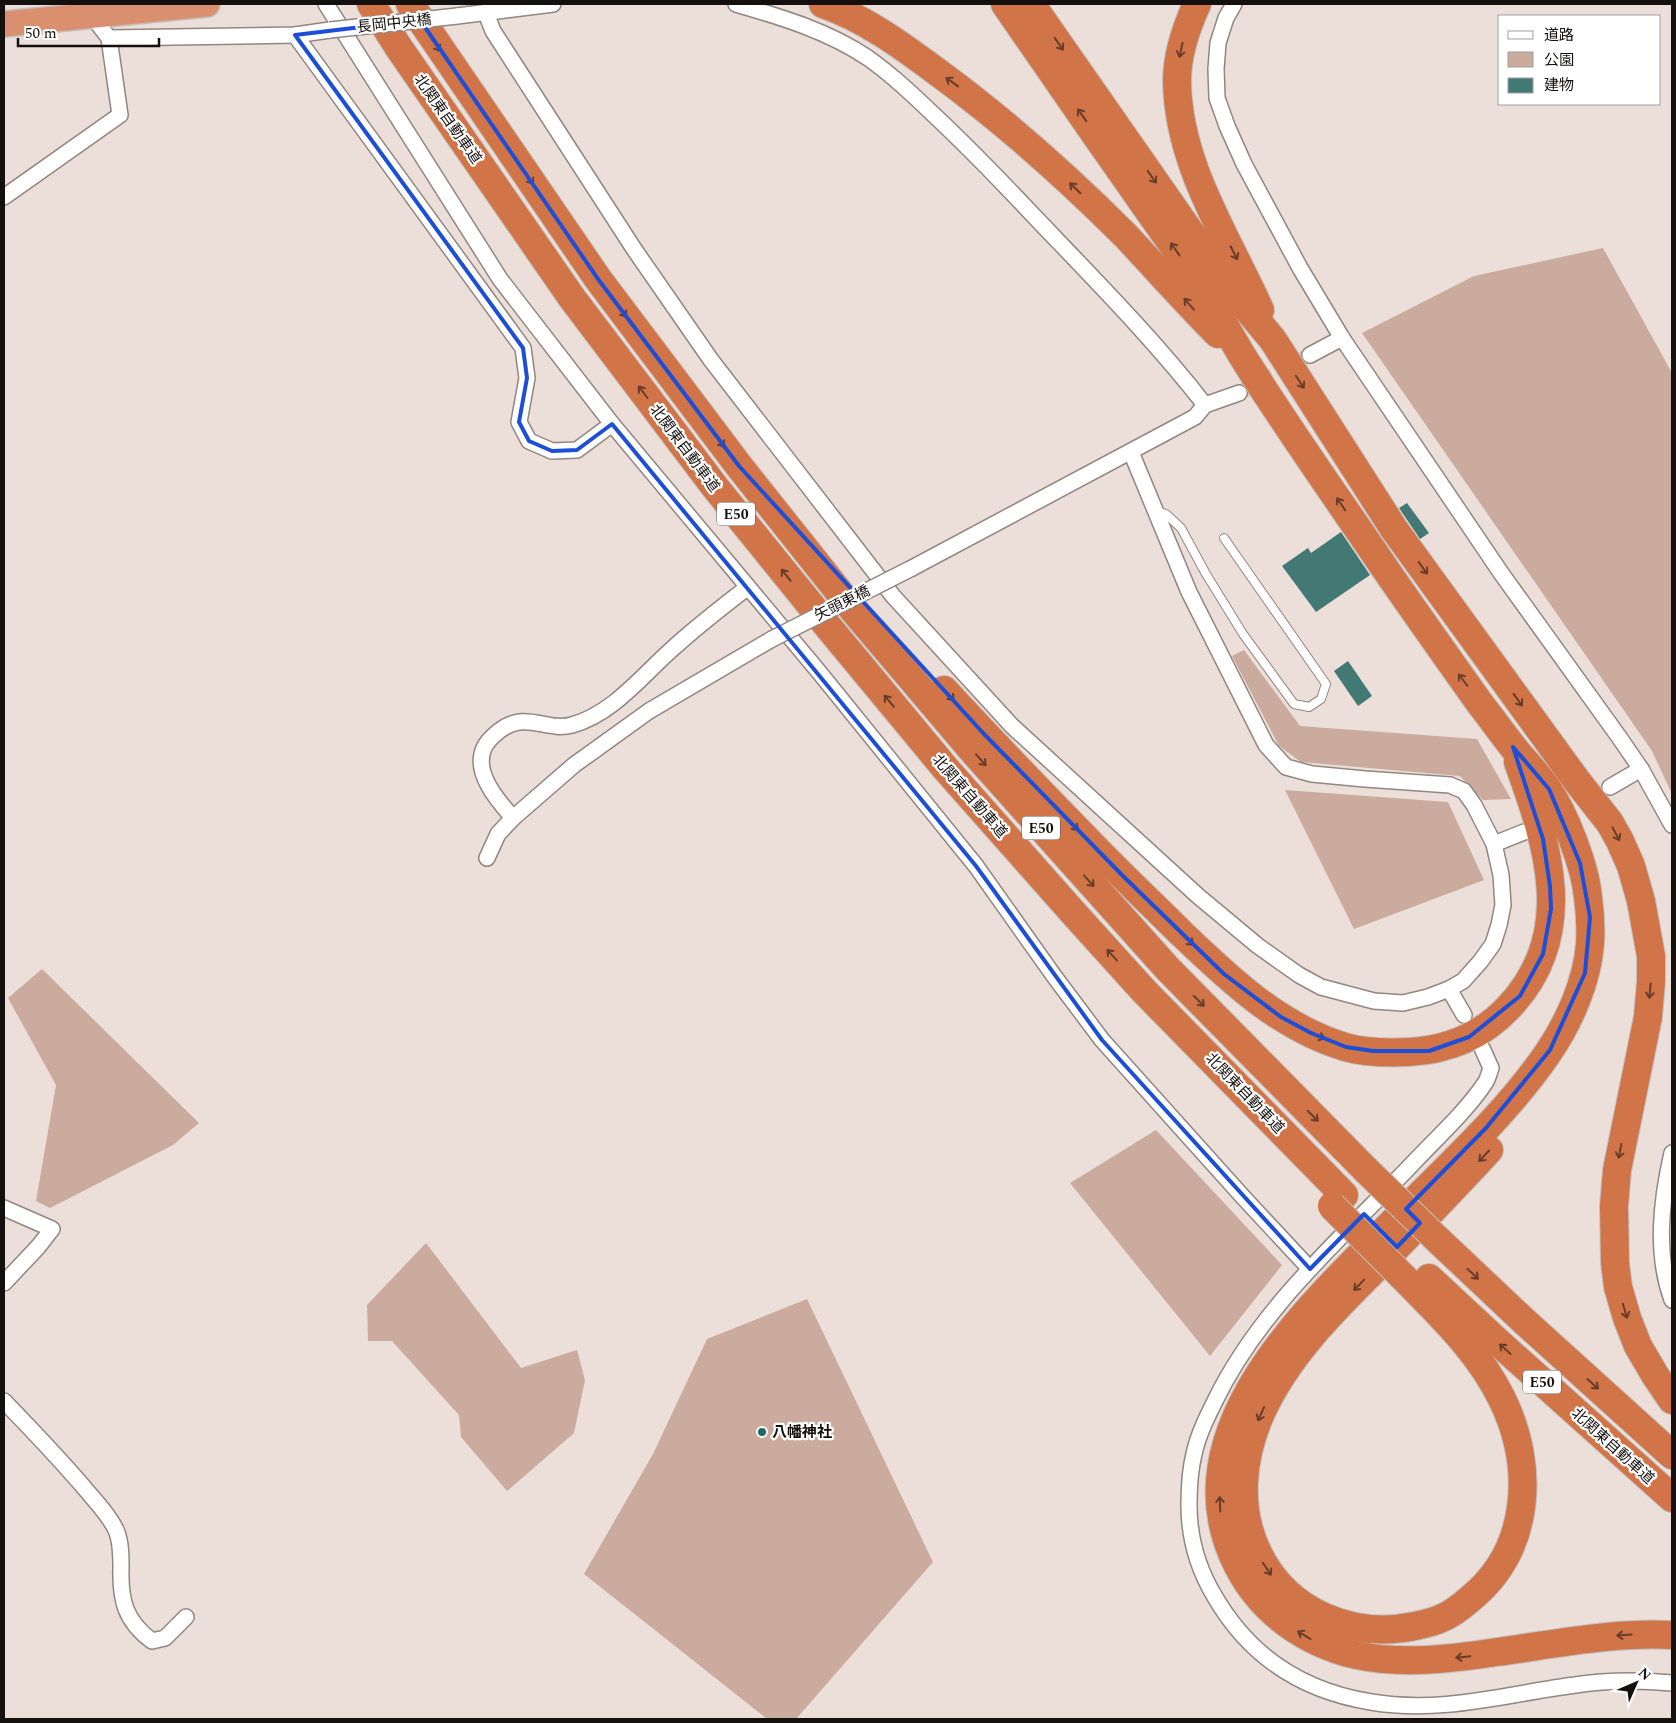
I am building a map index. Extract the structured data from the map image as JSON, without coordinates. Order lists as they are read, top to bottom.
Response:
{
  "streets": {
    "highway": ["北関東自動車道", "E50"],
    "street": ["長岡中央橋", "矢頭東橋"]
  },
  "places": ["八幡神社"],
  "legend": ["道路", "公園", "建物"],
  "scale_bar": "50 m",
  "north": "top right"
}
